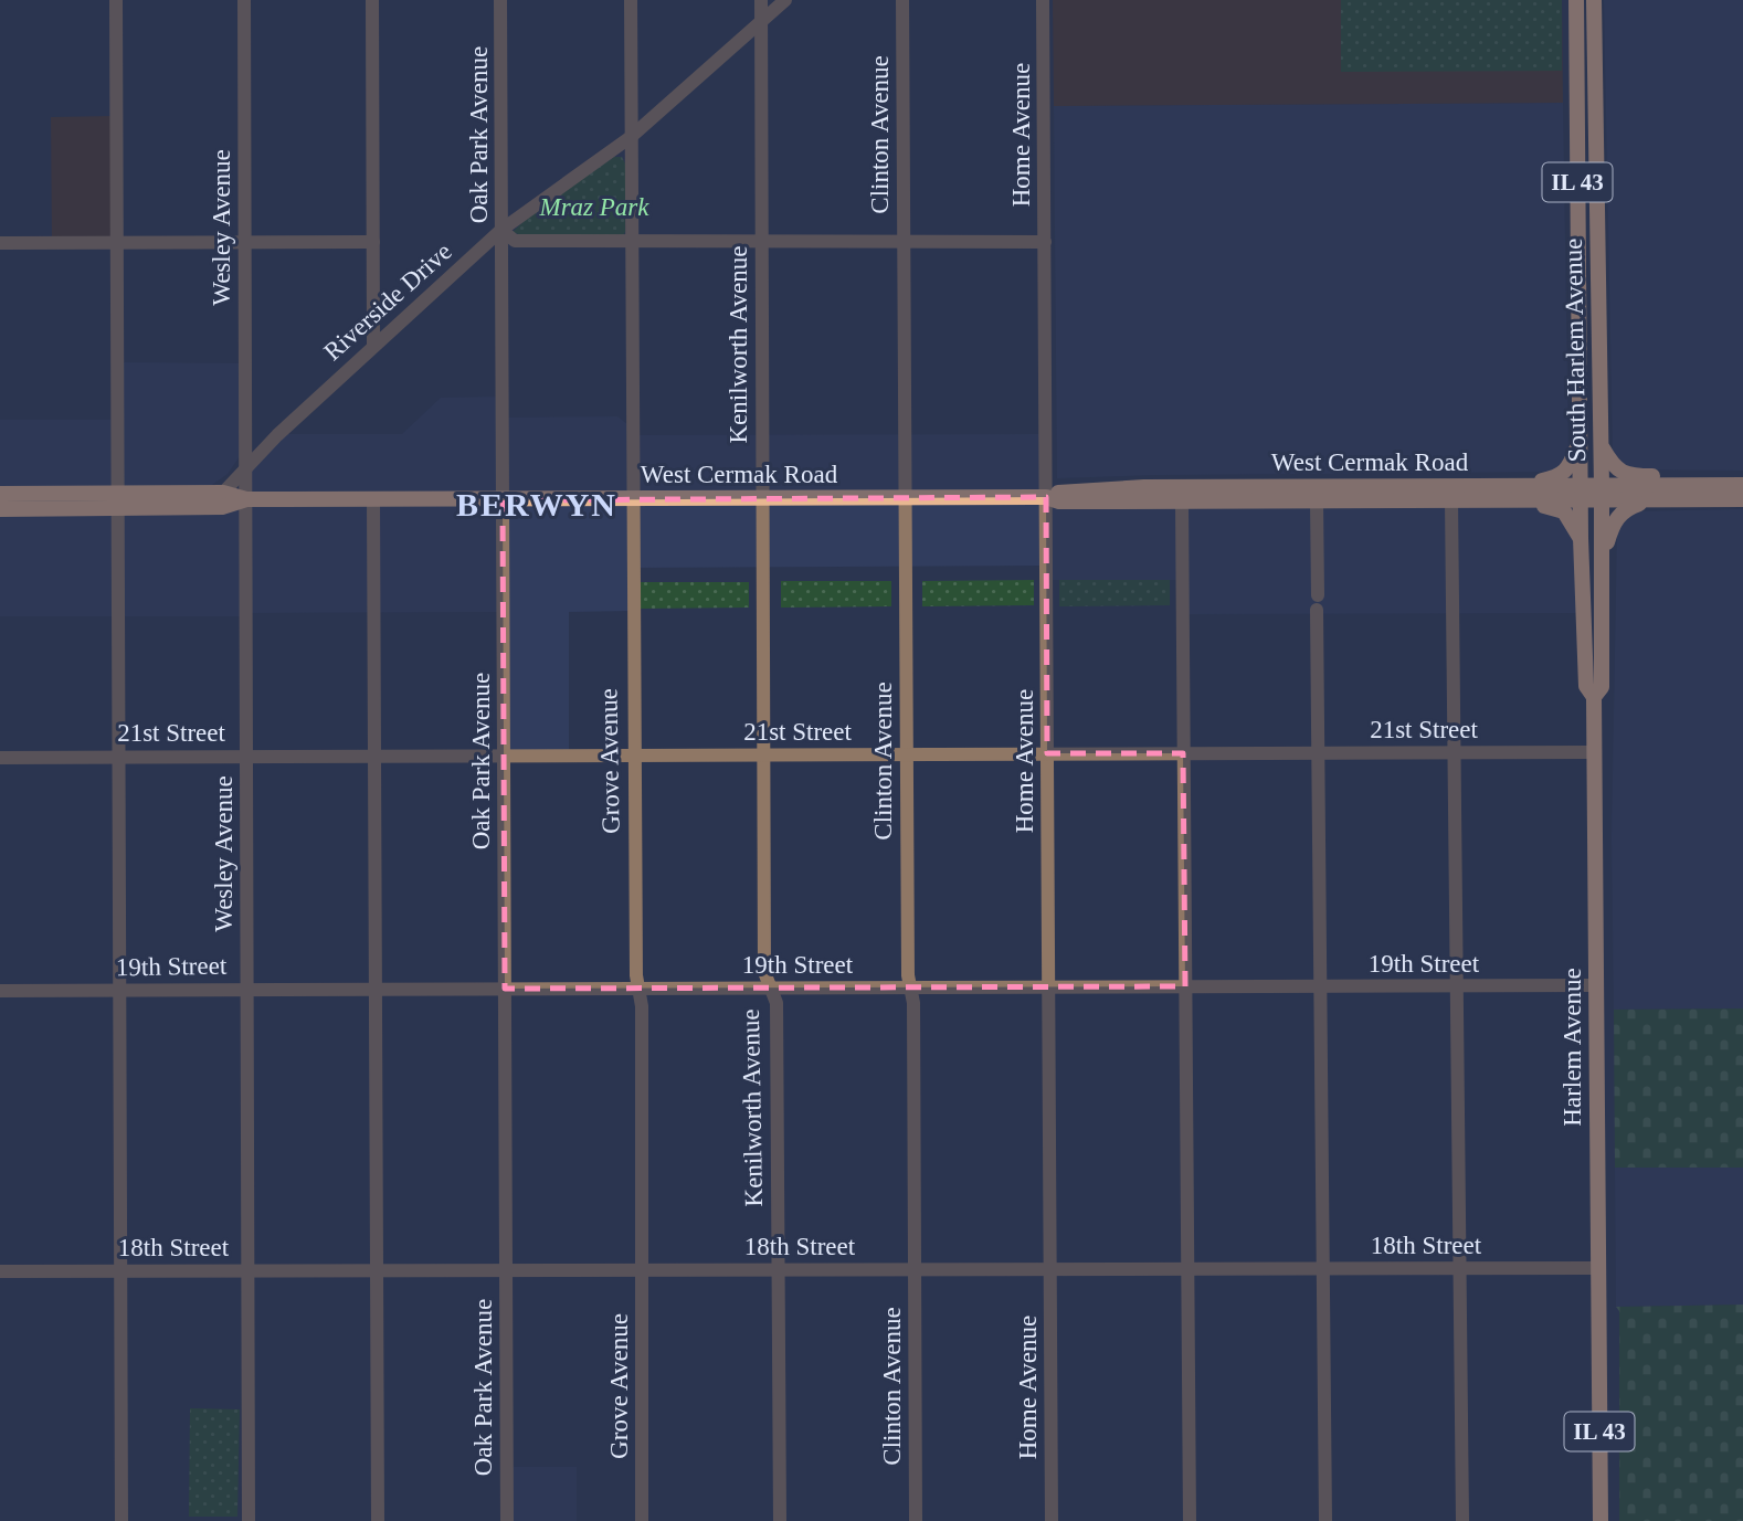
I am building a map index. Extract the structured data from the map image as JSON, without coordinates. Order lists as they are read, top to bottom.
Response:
{
  "streets": {
    "main road": [
      "IL 43",
      "South Harlem Avenue",
      "West Cermak Road",
      "Harlem Avenue"
    ],
    "street": [
      "Oak Park Avenue",
      "Clinton Avenue",
      "Home Avenue",
      "Wesley Avenue",
      "Riverside Drive",
      "Kenilworth Avenue",
      "21st Street",
      "Grove Avenue",
      "19th Street",
      "18th Street"
    ]
  },
  "crossings": [
    ["Oak Park Avenue", "Riverside Drive"],
    ["Oak Park Avenue", "West Cermak Road"],
    ["Oak Park Avenue", "21st Street"],
    ["Oak Park Avenue", "19th Street"],
    ["Oak Park Avenue", "18th Street"],
    ["Clinton Avenue", "West Cermak Road"],
    ["Clinton Avenue", "21st Street"],
    ["Clinton Avenue", "19th Street"],
    ["Clinton Avenue", "18th Street"],
    ["Home Avenue", "West Cermak Road"],
    ["Home Avenue", "21st Street"],
    ["Home Avenue", "19th Street"],
    ["Home Avenue", "18th Street"],
    ["Wesley Avenue", "Riverside Drive"],
    ["Wesley Avenue", "West Cermak Road"],
    ["Wesley Avenue", "21st Street"],
    ["Wesley Avenue", "19th Street"],
    ["Wesley Avenue", "18th Street"],
    ["Riverside Drive", "Kenilworth Avenue"],
    ["Riverside Drive", "West Cermak Road"],
    ["Riverside Drive", "Grove Avenue"],
    ["Kenilworth Avenue", "West Cermak Road"],
    ["Kenilworth Avenue", "21st Street"],
    ["Kenilworth Avenue", "19th Street"],
    ["Kenilworth Avenue", "18th Street"],
    ["South Harlem Avenue", "West Cermak Road"],
    ["South Harlem Avenue", "21st Street"],
    ["South Harlem Avenue", "Harlem Avenue"],
    ["West Cermak Road", "Grove Avenue"],
    ["21st Street", "Grove Avenue"],
    ["21st Street", "Harlem Avenue"],
    ["Grove Avenue", "19th Street"],
    ["Grove Avenue", "18th Street"],
    ["19th Street", "Harlem Avenue"],
    ["Harlem Avenue", "18th Street"]
  ],
  "districts": ["BERWYN"],
  "parks": ["Mraz Park"]
}
